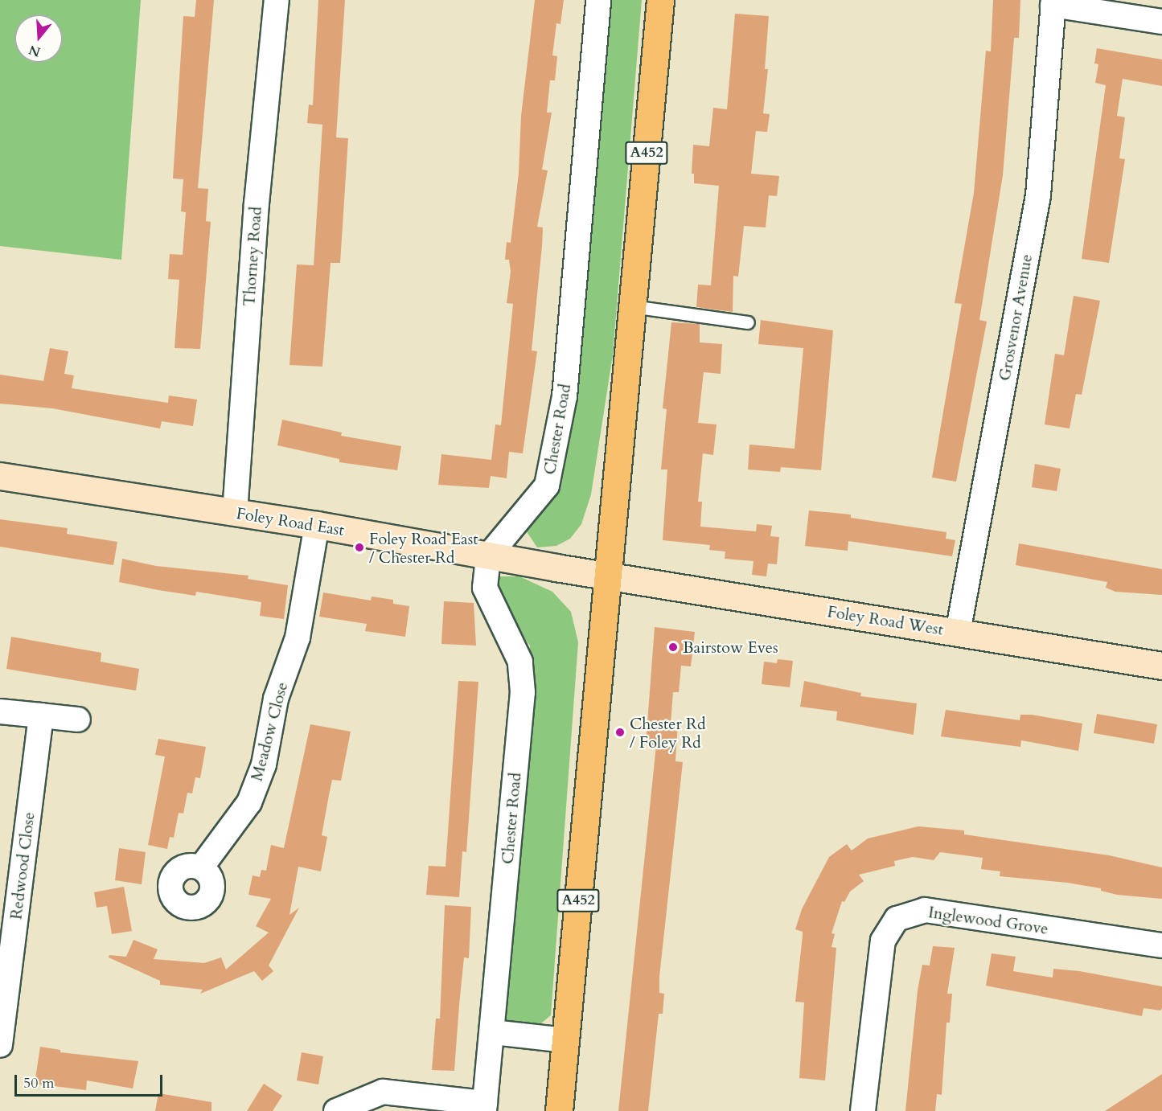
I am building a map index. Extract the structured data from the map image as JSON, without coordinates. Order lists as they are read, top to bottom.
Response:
{
  "streets": {
    "highway": ["A452"],
    "main road": ["Foley Road East", "Foley Road West"],
    "street": [
      "Thorney Road",
      "Grosvenor Avenue",
      "Chester Road",
      "Meadow Close",
      "Redwood Close",
      "Inglewood Grove"
    ]
  },
  "crossings": [
    ["A452", "Foley Road East"],
    ["A452", "Foley Road West"],
    ["Thorney Road", "Foley Road East"],
    ["Grosvenor Avenue", "Foley Road West"],
    ["Chester Road", "Foley Road East"],
    ["Foley Road East", "Foley Road West"],
    ["Foley Road East", "Meadow Close"]
  ],
  "places": ["Foley Road East / Chester Rd", "Bairstow Eves", "Chester Rd / Foley Rd"],
  "scale_bar": "50 m",
  "north": "bottom"
}
